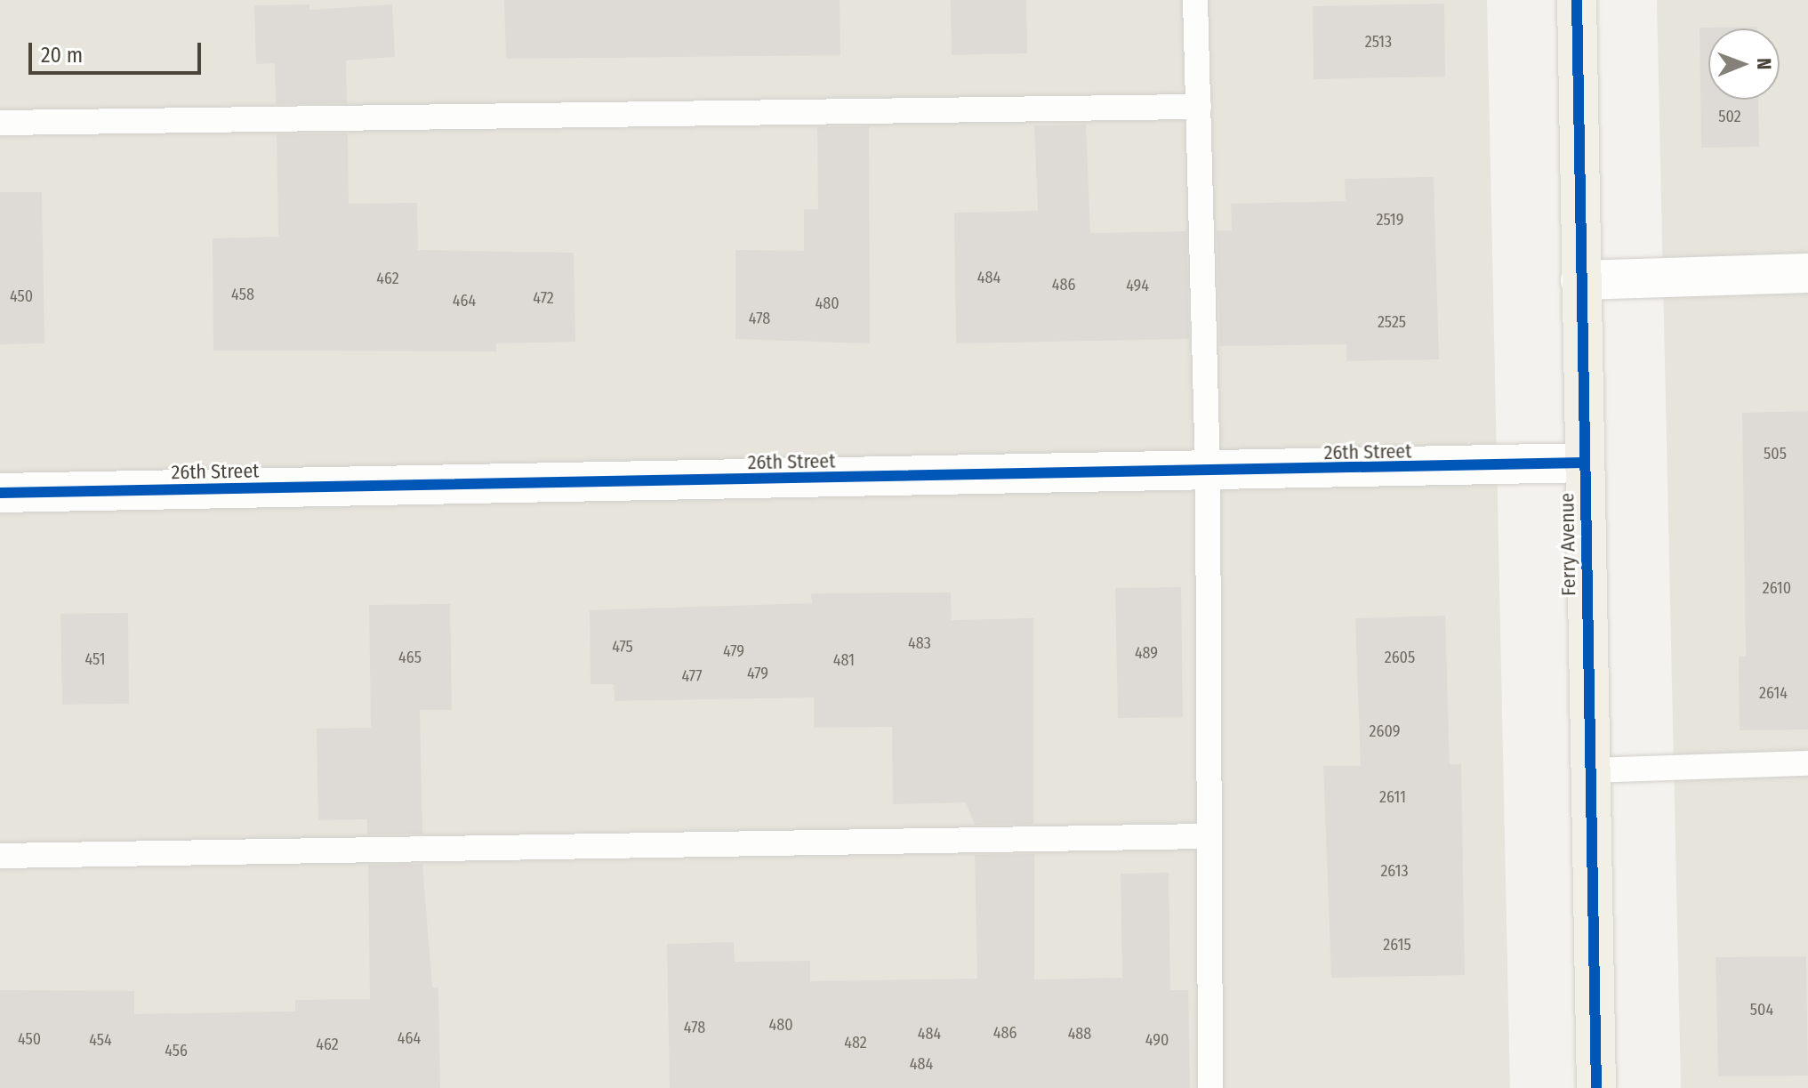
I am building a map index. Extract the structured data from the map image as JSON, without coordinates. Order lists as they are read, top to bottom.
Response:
{
  "streets": {
    "main road": ["Ferry Avenue"],
    "street": ["26th Street"]
  },
  "crossings": [
    ["26th Street", "Ferry Avenue"]
  ],
  "house_numbers": [
    "2513",
    "502",
    "2519",
    "484",
    "462",
    "486",
    "494",
    "458",
    "450",
    "472",
    "464",
    "480",
    "478",
    "2525",
    "505",
    "2610",
    "483",
    "475",
    "479",
    "489",
    "465",
    "2605",
    "451",
    "481",
    "479",
    "477",
    "2614",
    "2609",
    "2611",
    "2613",
    "2615",
    "504",
    "480",
    "478",
    "486",
    "484",
    "488",
    "464",
    "450",
    "454",
    "490",
    "482",
    "462",
    "456",
    "484"
  ],
  "scale_bar": "20 m",
  "north": "right"
}
